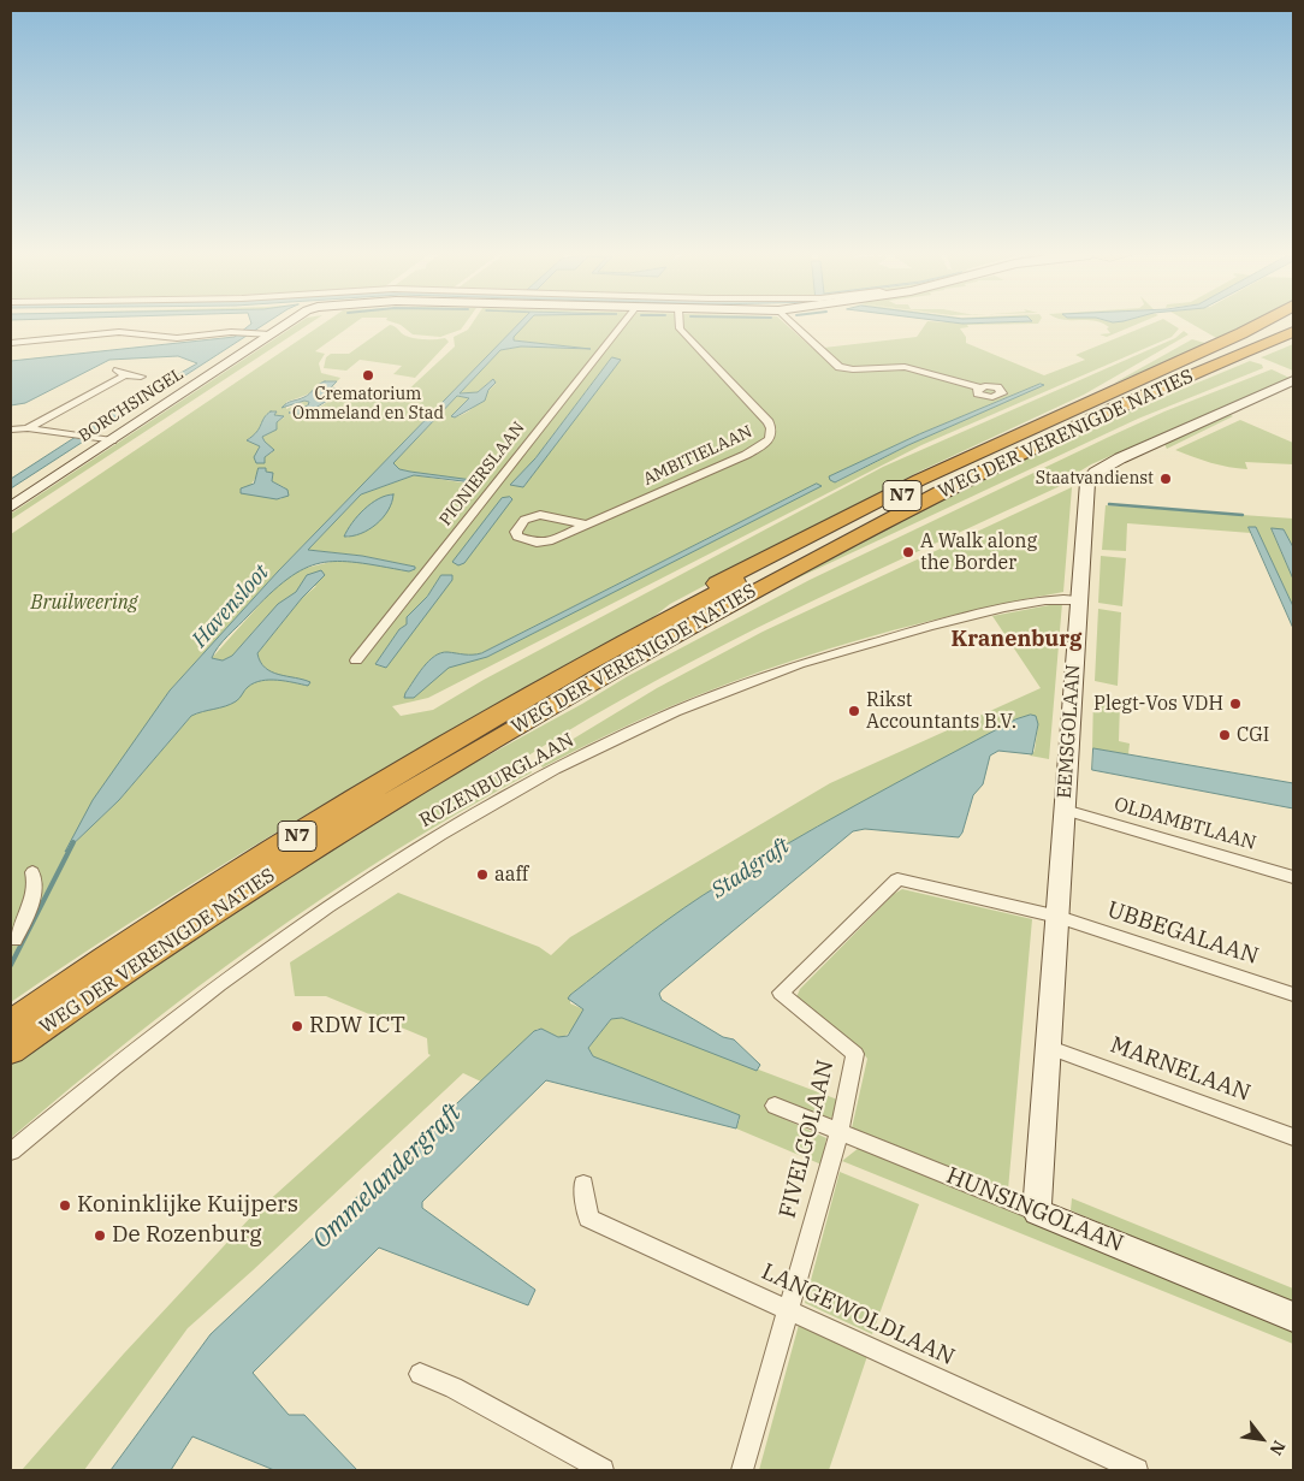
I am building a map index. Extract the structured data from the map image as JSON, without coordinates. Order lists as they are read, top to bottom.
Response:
{
  "streets": {
    "highway": ["WEG DER VERENIGDE NATIES", "N7"],
    "main road": ["BORCHSINGEL", "EEMSGOLAAN", "HUNSINGOLAAN"],
    "street": [
      "AMBITIELAAN",
      "PIONIERSLAAN",
      "ROZENBURGLAAN",
      "OLDAMBTLAAN",
      "UBBEGALAAN",
      "MARNELAAN",
      "FIVELGOLAAN",
      "LANGEWOLDLAAN"
    ]
  },
  "crossings": [
    ["WEG DER VERENIGDE NATIES", "N7"],
    ["EEMSGOLAAN", "ROZENBURGLAAN"],
    ["EEMSGOLAAN", "OLDAMBTLAAN"],
    ["EEMSGOLAAN", "UBBEGALAAN"],
    ["EEMSGOLAAN", "MARNELAAN"],
    ["EEMSGOLAAN", "FIVELGOLAAN"],
    ["EEMSGOLAAN", "HUNSINGOLAAN"],
    ["UBBEGALAAN", "FIVELGOLAAN"],
    ["FIVELGOLAAN", "HUNSINGOLAAN"],
    ["FIVELGOLAAN", "LANGEWOLDLAAN"]
  ],
  "districts": ["Kranenburg"],
  "water": ["Havensloot", "Stadgraft", "Ommelandergraft"],
  "parks": ["Bruilweering"],
  "places": [
    "Crematorium Ommeland en Stad",
    "Staatvandienst",
    "A Walk along the Border",
    "Plegt-Vos VDH",
    "Rikst Accountants B.V.",
    "CGI",
    "aaff",
    "RDW ICT",
    "Koninklijke Kuijpers",
    "De Rozenburg"
  ],
  "north": "bottom right"
}
